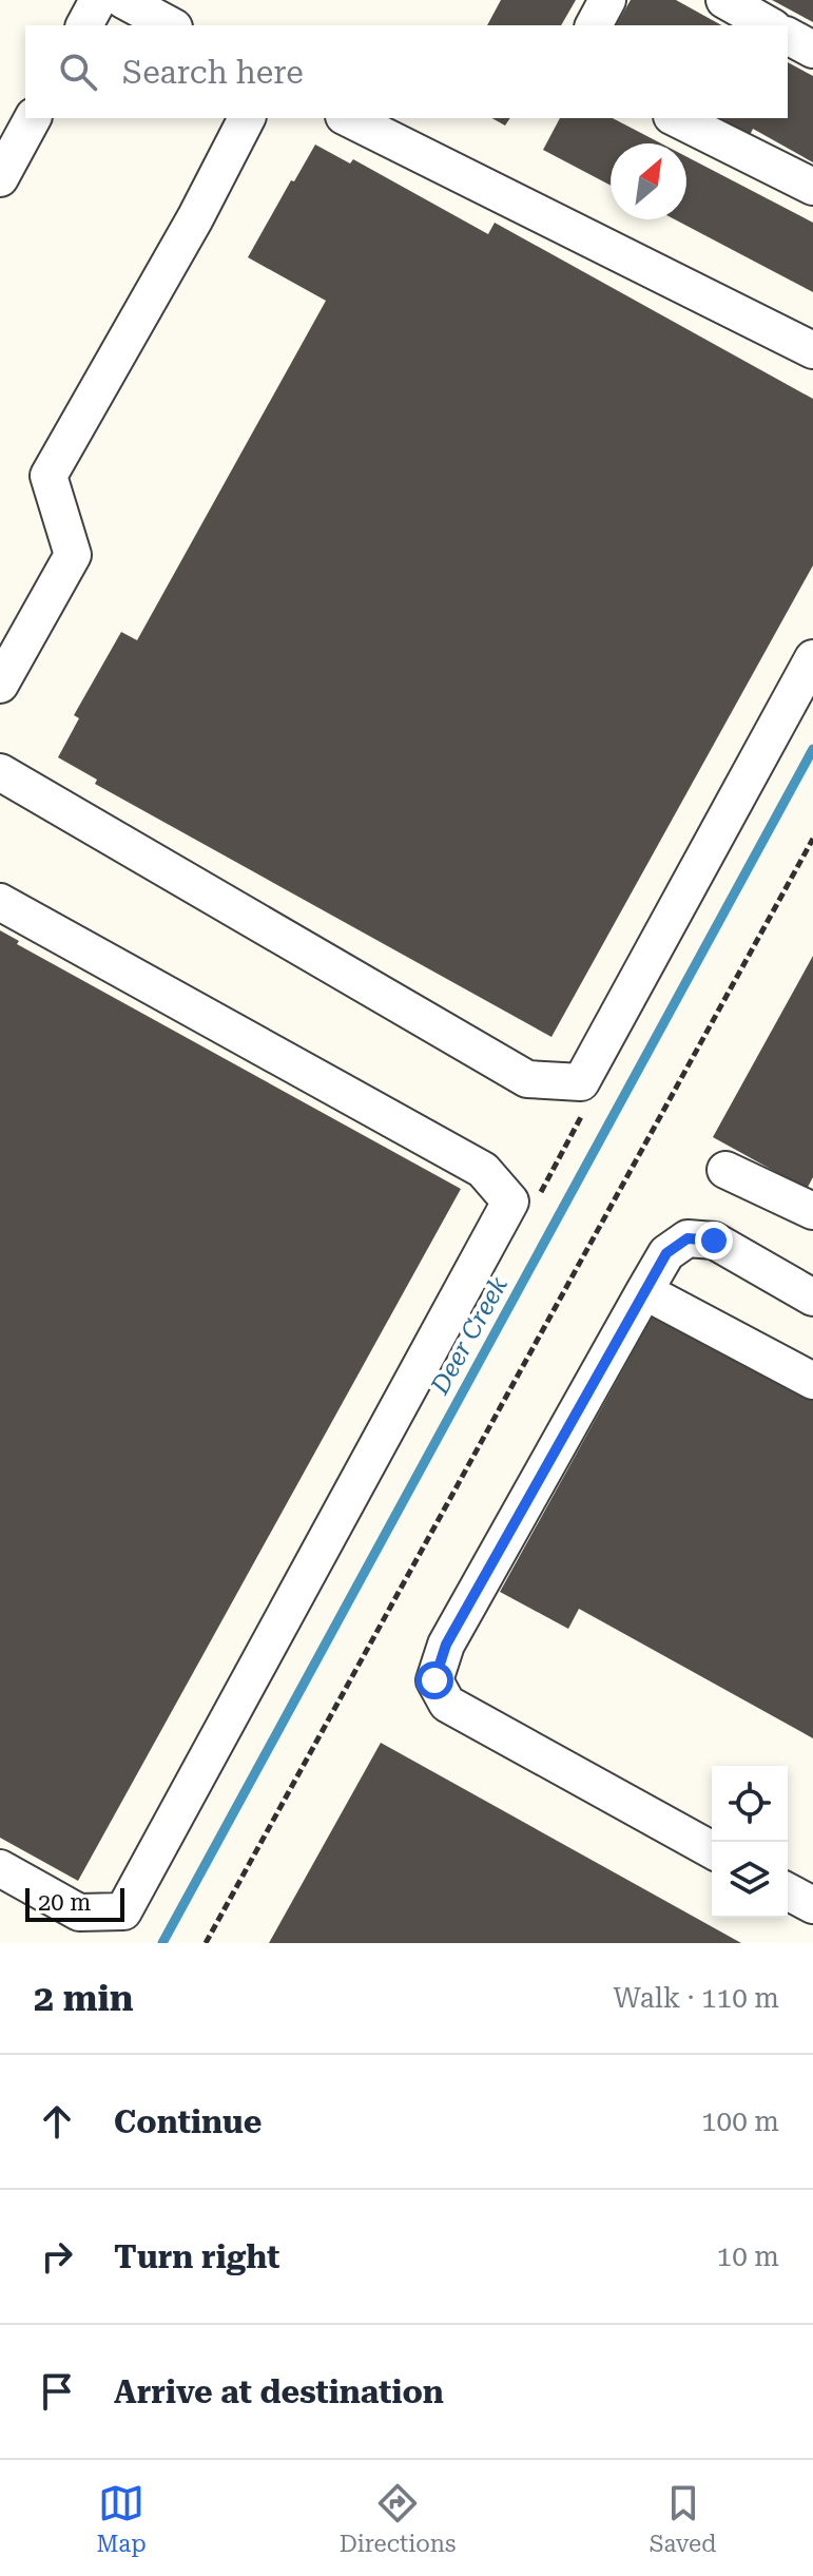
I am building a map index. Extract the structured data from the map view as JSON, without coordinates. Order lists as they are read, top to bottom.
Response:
{
  "water": ["Deer Creek"],
  "scale_bar": "20 m",
  "north": "top right",
  "page": {
    "search": "Search here",
    "scale": "20 m",
    "heading": ["2 min", "Walk · 110 m"],
    "list": [
      ["Continue", "100 m"],
      ["Turn right", "10 m"],
      "Arrive at destination"
    ],
    "nav": ["Map", "Directions", "Saved"]
  }
}
